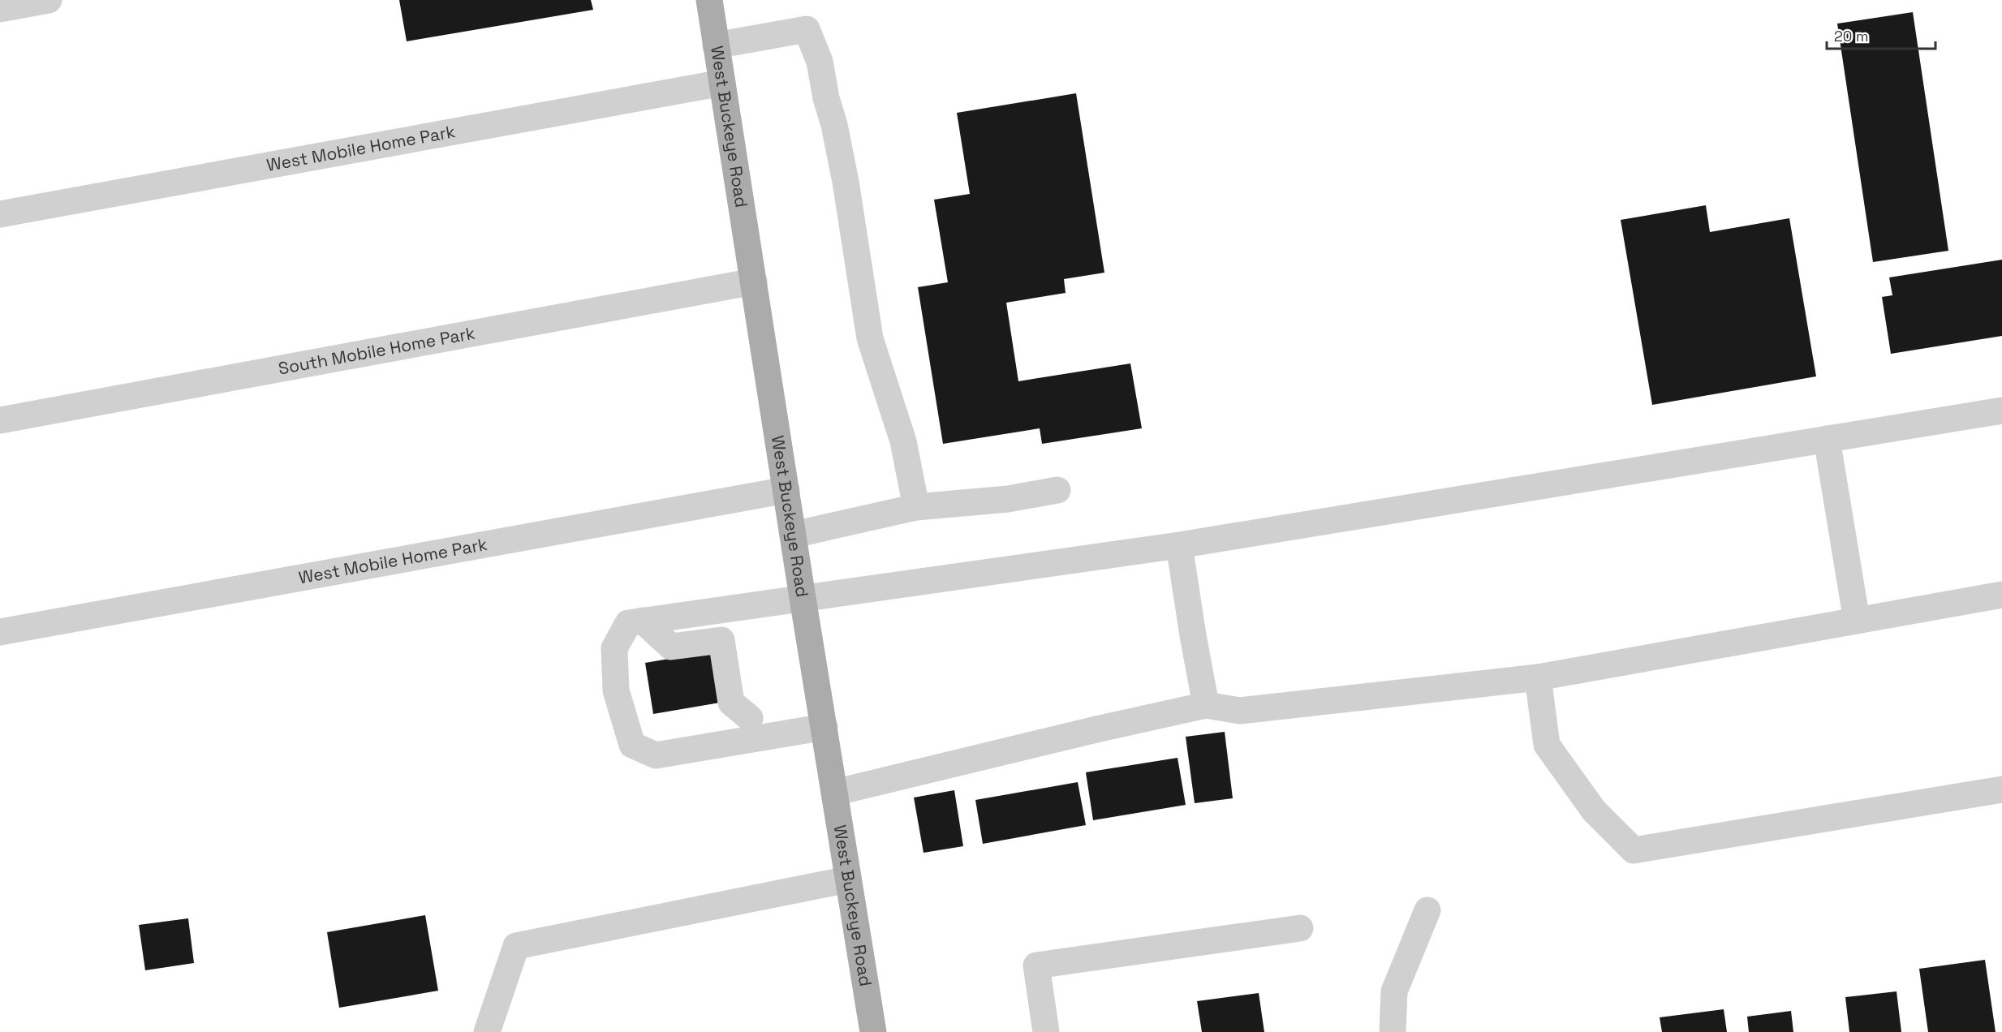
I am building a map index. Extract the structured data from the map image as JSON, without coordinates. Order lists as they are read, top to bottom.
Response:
{
  "streets": {
    "main road": ["West Buckeye Road"],
    "lane": ["West Mobile Home Park", "South Mobile Home Park"]
  },
  "crossings": [
    ["West Buckeye Road", "West Mobile Home Park"],
    ["West Buckeye Road", "South Mobile Home Park"]
  ],
  "scale_bar": "20 m"
}
